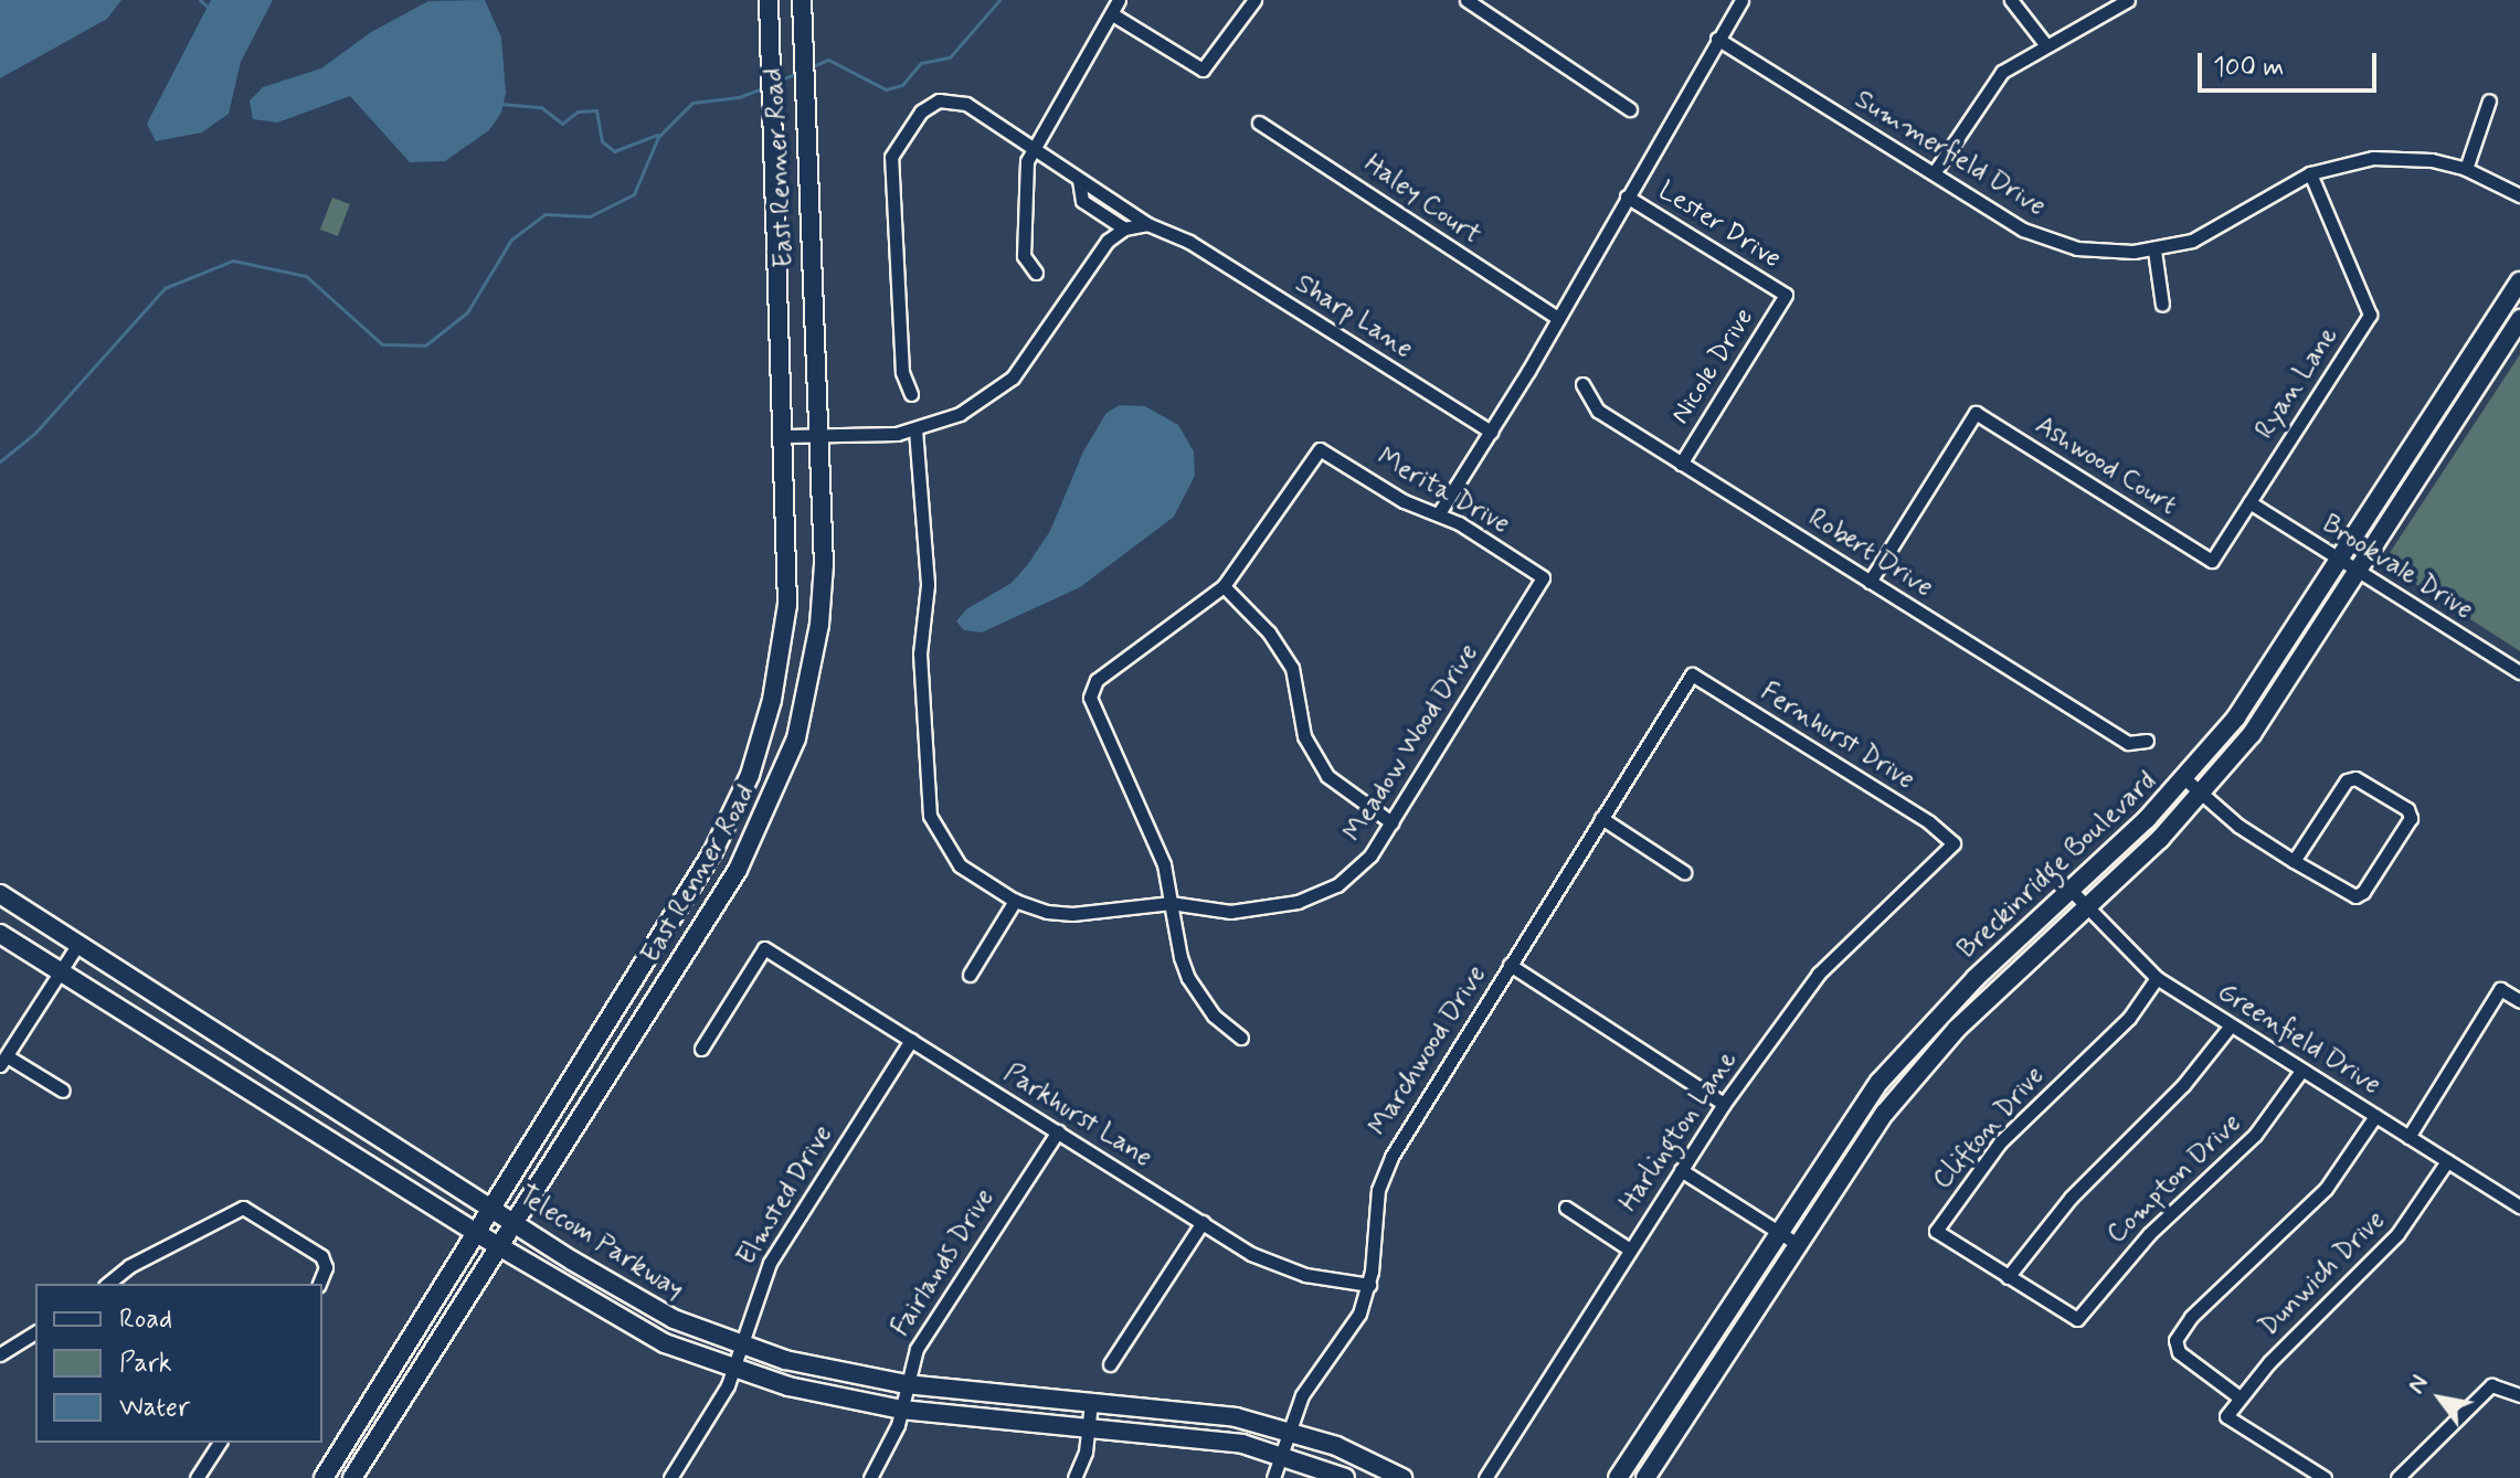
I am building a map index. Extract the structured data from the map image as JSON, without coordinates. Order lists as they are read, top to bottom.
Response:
{
  "streets": {
    "street": [
      "Summerfield Drive",
      "East Renner Road",
      "Haley Court",
      "Lester Drive",
      "Sharp Lane",
      "Nicole Drive",
      "Ryan Lane",
      "Ashwood Court",
      "Merita Drive",
      "Robert Drive",
      "Brookvale Drive",
      "Fernhurst Drive",
      "Meadow Wood Drive",
      "Breckinridge Boulevard",
      "Greenfield Drive",
      "Marchwood Drive",
      "Parkhurst Lane",
      "Clifton Drive",
      "Harlington Lane",
      "Compton Drive",
      "Elmsted Drive",
      "Telecom Parkway",
      "Fairlands Drive",
      "Dunwich Drive"
    ]
  },
  "crossings": [
    ["Summerfield Drive", "Ryan Lane"],
    ["East Renner Road", "Telecom Parkway"],
    ["Lester Drive", "Nicole Drive"],
    ["Nicole Drive", "Robert Drive"],
    ["Ryan Lane", "Ashwood Court"],
    ["Ryan Lane", "Brookvale Drive"],
    ["Ashwood Court", "Robert Drive"],
    ["Merita Drive", "Meadow Wood Drive"],
    ["Brookvale Drive", "Breckinridge Boulevard"],
    ["Fernhurst Drive", "Marchwood Drive"],
    ["Fernhurst Drive", "Harlington Lane"],
    ["Breckinridge Boulevard", "Greenfield Drive"],
    ["Greenfield Drive", "Clifton Drive"],
    ["Greenfield Drive", "Compton Drive"],
    ["Greenfield Drive", "Dunwich Drive"],
    ["Marchwood Drive", "Parkhurst Lane"],
    ["Marchwood Drive", "Telecom Parkway"],
    ["Parkhurst Lane", "Elmsted Drive"],
    ["Parkhurst Lane", "Fairlands Drive"],
    ["Clifton Drive", "Compton Drive"],
    ["Elmsted Drive", "Telecom Parkway"],
    ["Telecom Parkway", "Fairlands Drive"]
  ],
  "legend": ["Road", "Park", "Water"],
  "scale_bar": "100 m",
  "north": "top left"
}
